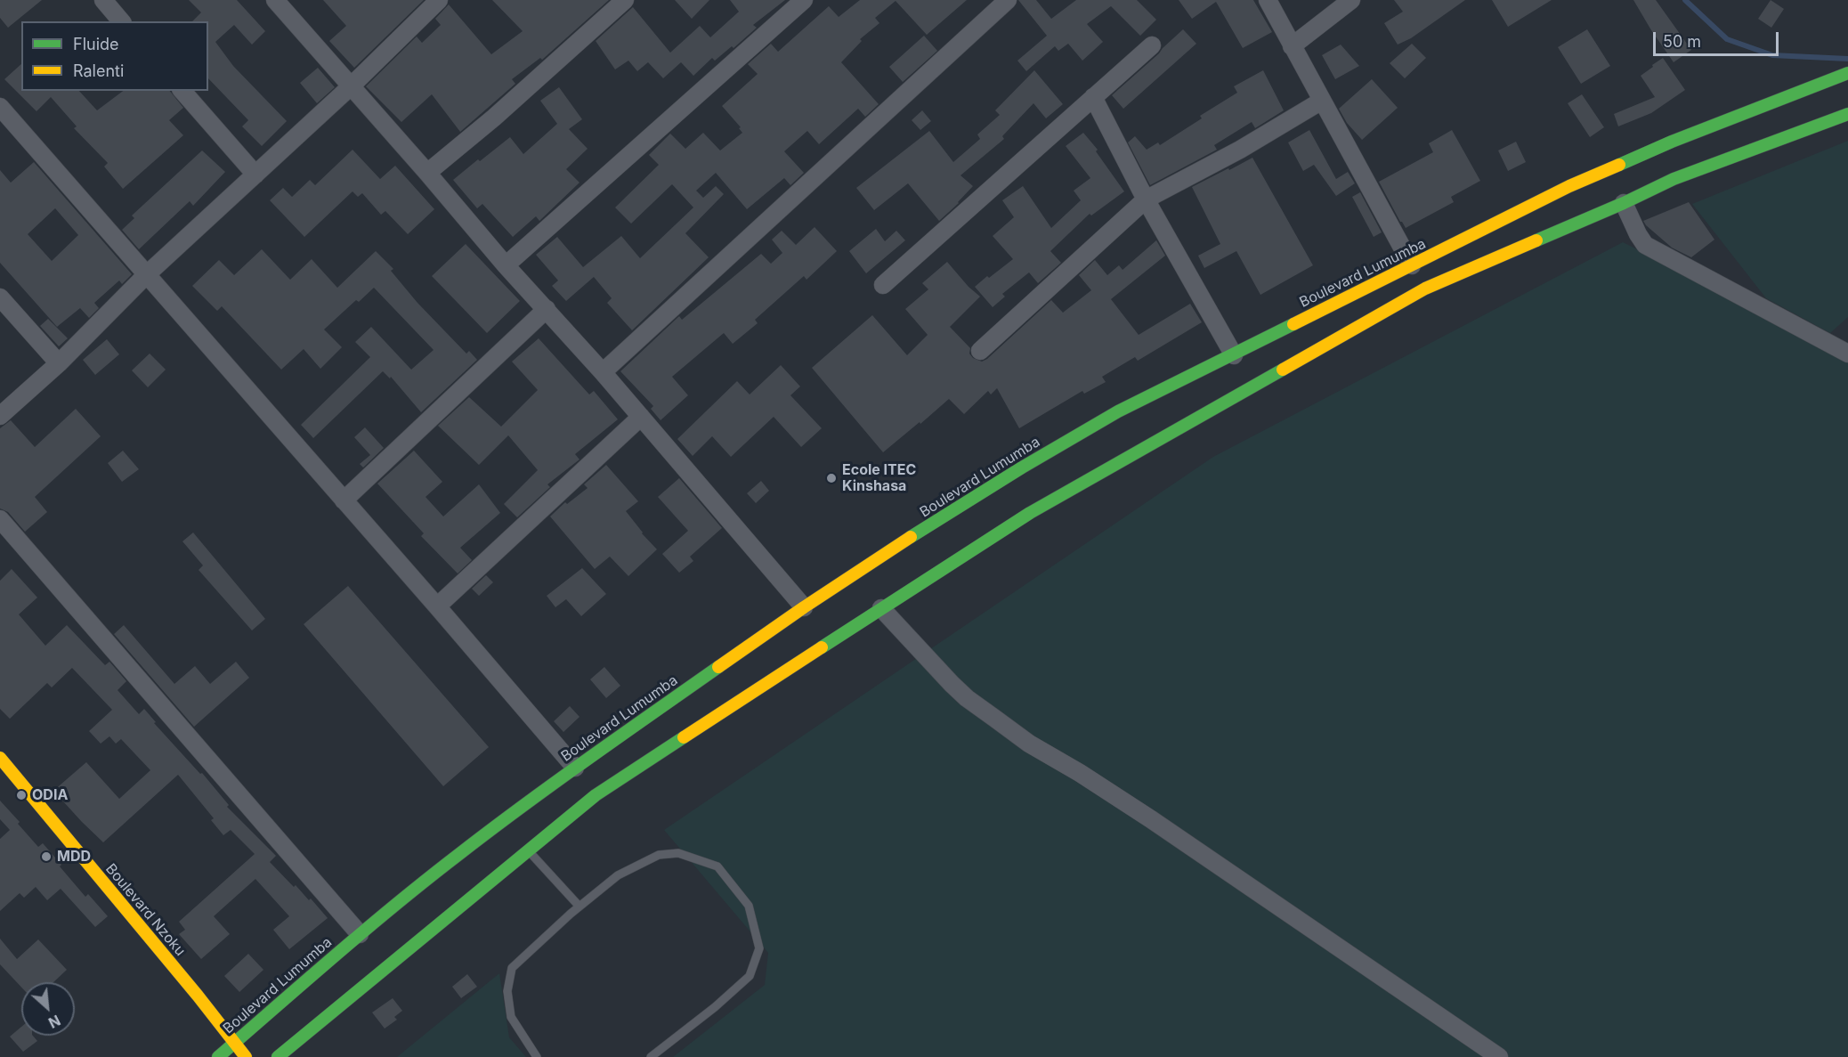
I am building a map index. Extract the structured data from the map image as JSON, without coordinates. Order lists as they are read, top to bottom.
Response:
{
  "streets": {
    "main road": ["Boulevard Lumumba", "Boulevard Nzoku"]
  },
  "crossings": [
    ["Boulevard Lumumba", "Boulevard Nzoku"]
  ],
  "places": ["Ecole ITEC Kinshasa", "ODIA", "MDD"],
  "legend": ["Fluide", "Ralenti"],
  "scale_bar": "50 m",
  "north": "bottom right"
}
